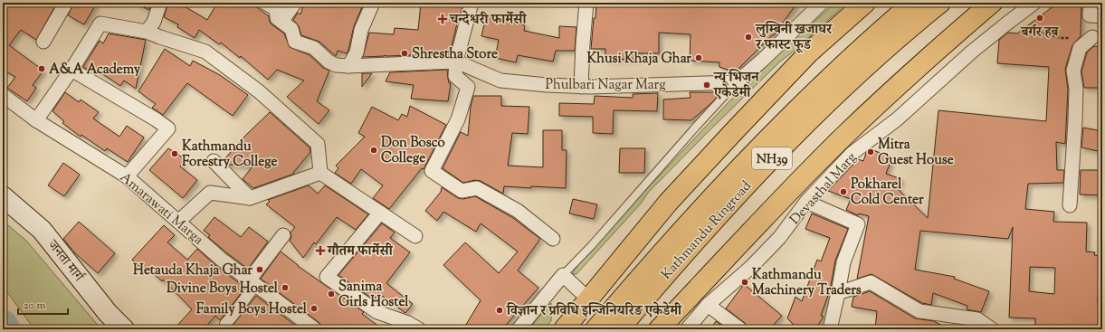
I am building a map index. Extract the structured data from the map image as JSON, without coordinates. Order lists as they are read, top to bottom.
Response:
{
  "streets": {
    "main road": ["NH39", "Kathmandu Ringroad", "जनता मार्ग"],
    "street": ["Phulbari Nagar Marg", "Devasthal Marg", "Amarawati Marga"]
  },
  "places": {
    "other": [
      "बर्गर हब",
      "लुम्बिनी खजाघर र फास्ट फूड",
      "Shrestha Store",
      "Khusi Khaja Ghar",
      "A&A Academy",
      "न्यू भिजन एकेडेमी",
      "Don Bosco College",
      "Mitra Guest House",
      "Kathmandu Forestry College",
      "Pokharel Cold Center",
      "Hetauda Khaja Ghar",
      "Kathmandu Machinery Traders",
      "Divine Boys Hostel",
      "Sanima Girls Hostel",
      "Family Boys Hostel",
      "विज्ञान र प्रविधि इन्जिनियरिङ एकेडेमी"
    ],
    "health": ["चन्देश्वरी फार्मेसी", "गौतम फार्मेसी"]
  },
  "scale_bar": "20 m"
}
